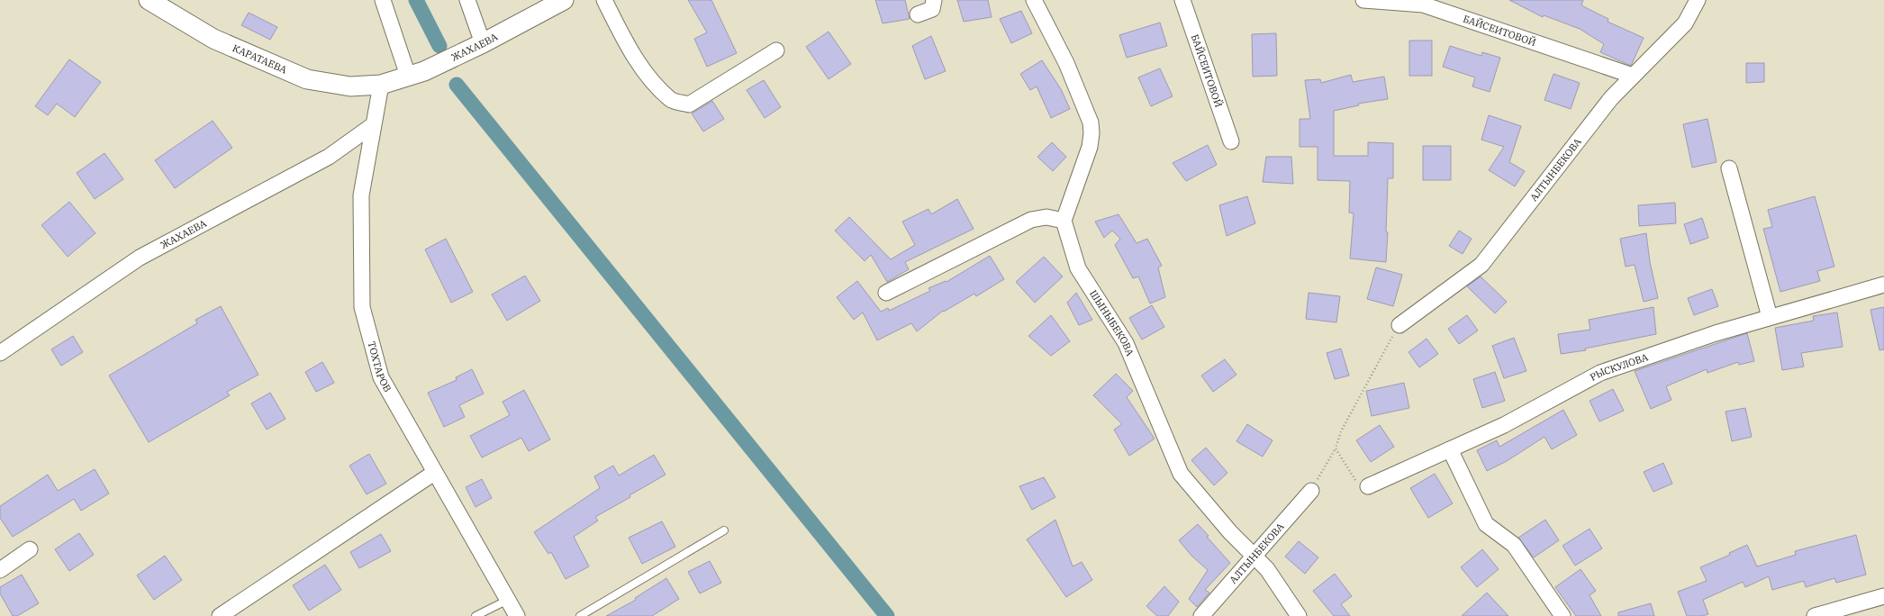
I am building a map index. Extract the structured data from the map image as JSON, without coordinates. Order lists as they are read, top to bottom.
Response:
{
  "streets": {
    "street": [
      "БАЙСЕИТОВОЙ",
      "ЖАХАЕВА",
      "КАРАТАЕВА",
      "АЛТЫНБЕКОВА",
      "ШЫНЫБЕКОВА",
      "ТОХТАРОВ",
      "РЫСКУЛОВА"
    ]
  },
  "crossings": [
    ["БАЙСЕИТОВОЙ", "АЛТЫНБЕКОВА"],
    ["ЖАХАЕВА", "КАРАТАЕВА"],
    ["ЖАХАЕВА", "ТОХТАРОВ"],
    ["КАРАТАЕВА", "ТОХТАРОВ"],
    ["АЛТЫНБЕКОВА", "ШЫНЫБЕКОВА"]
  ]
}
